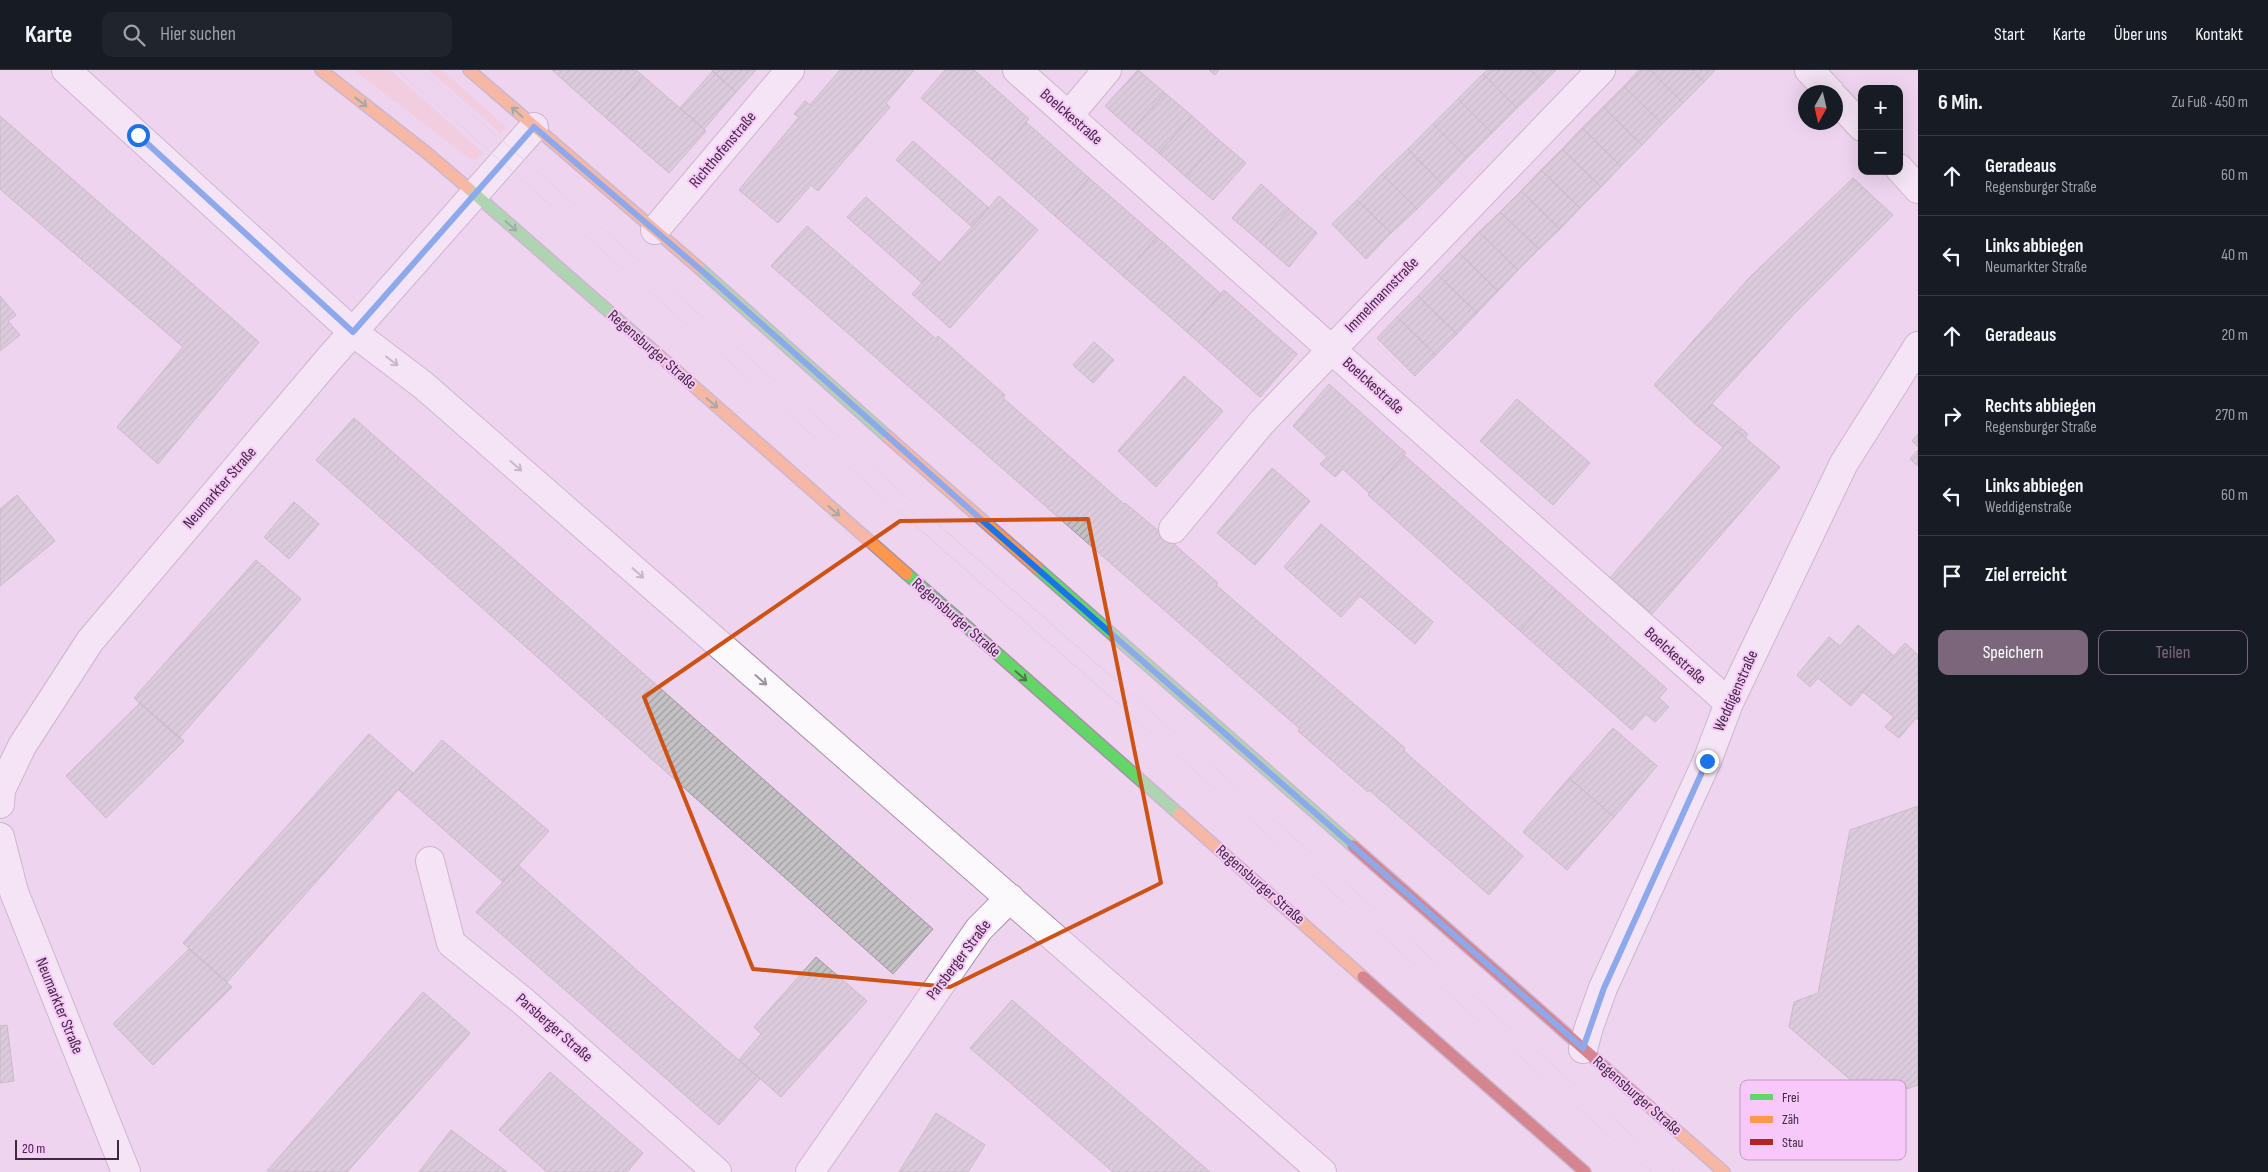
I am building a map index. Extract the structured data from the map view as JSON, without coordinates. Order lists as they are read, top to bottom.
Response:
{
  "streets": {
    "main road": ["Regensburger Straße"],
    "street": [
      "Boelckestraße",
      "Richthofenstraße",
      "Immelmannstraße",
      "Neumarkter Straße",
      "Weddigenstraße",
      "Parsberger Straße"
    ]
  },
  "crossings": [
    ["Boelckestraße", "Immelmannstraße"],
    ["Boelckestraße", "Weddigenstraße"],
    ["Richthofenstraße", "Regensburger Straße"],
    ["Regensburger Straße", "Neumarkter Straße"],
    ["Regensburger Straße", "Weddigenstraße"]
  ],
  "legend": ["Frei", "Zäh", "Stau"],
  "scale_bar": "20 m",
  "north": "bottom",
  "page": {
    "header": "Karte",
    "search": "Hier suchen",
    "nav": [
      "Start",
      "Karte",
      "Über uns",
      "Kontakt"
    ],
    "heading": ["6 Min.", "Zu Fuß · 450 m"],
    "map_buttons": ["+", "−"],
    "list": [
      ["Geradeaus", "Regensburger Straße", "60 m"],
      ["Links abbiegen", "Neumarkter Straße", "40 m"],
      ["Geradeaus", "20 m"],
      ["Rechts abbiegen", "Regensburger Straße", "270 m"],
      ["Links abbiegen", "Weddigenstraße", "60 m"],
      "Ziel erreicht"
    ],
    "buttons": ["Speichern", "Teilen"],
    "scale": "20 m"
  }
}
